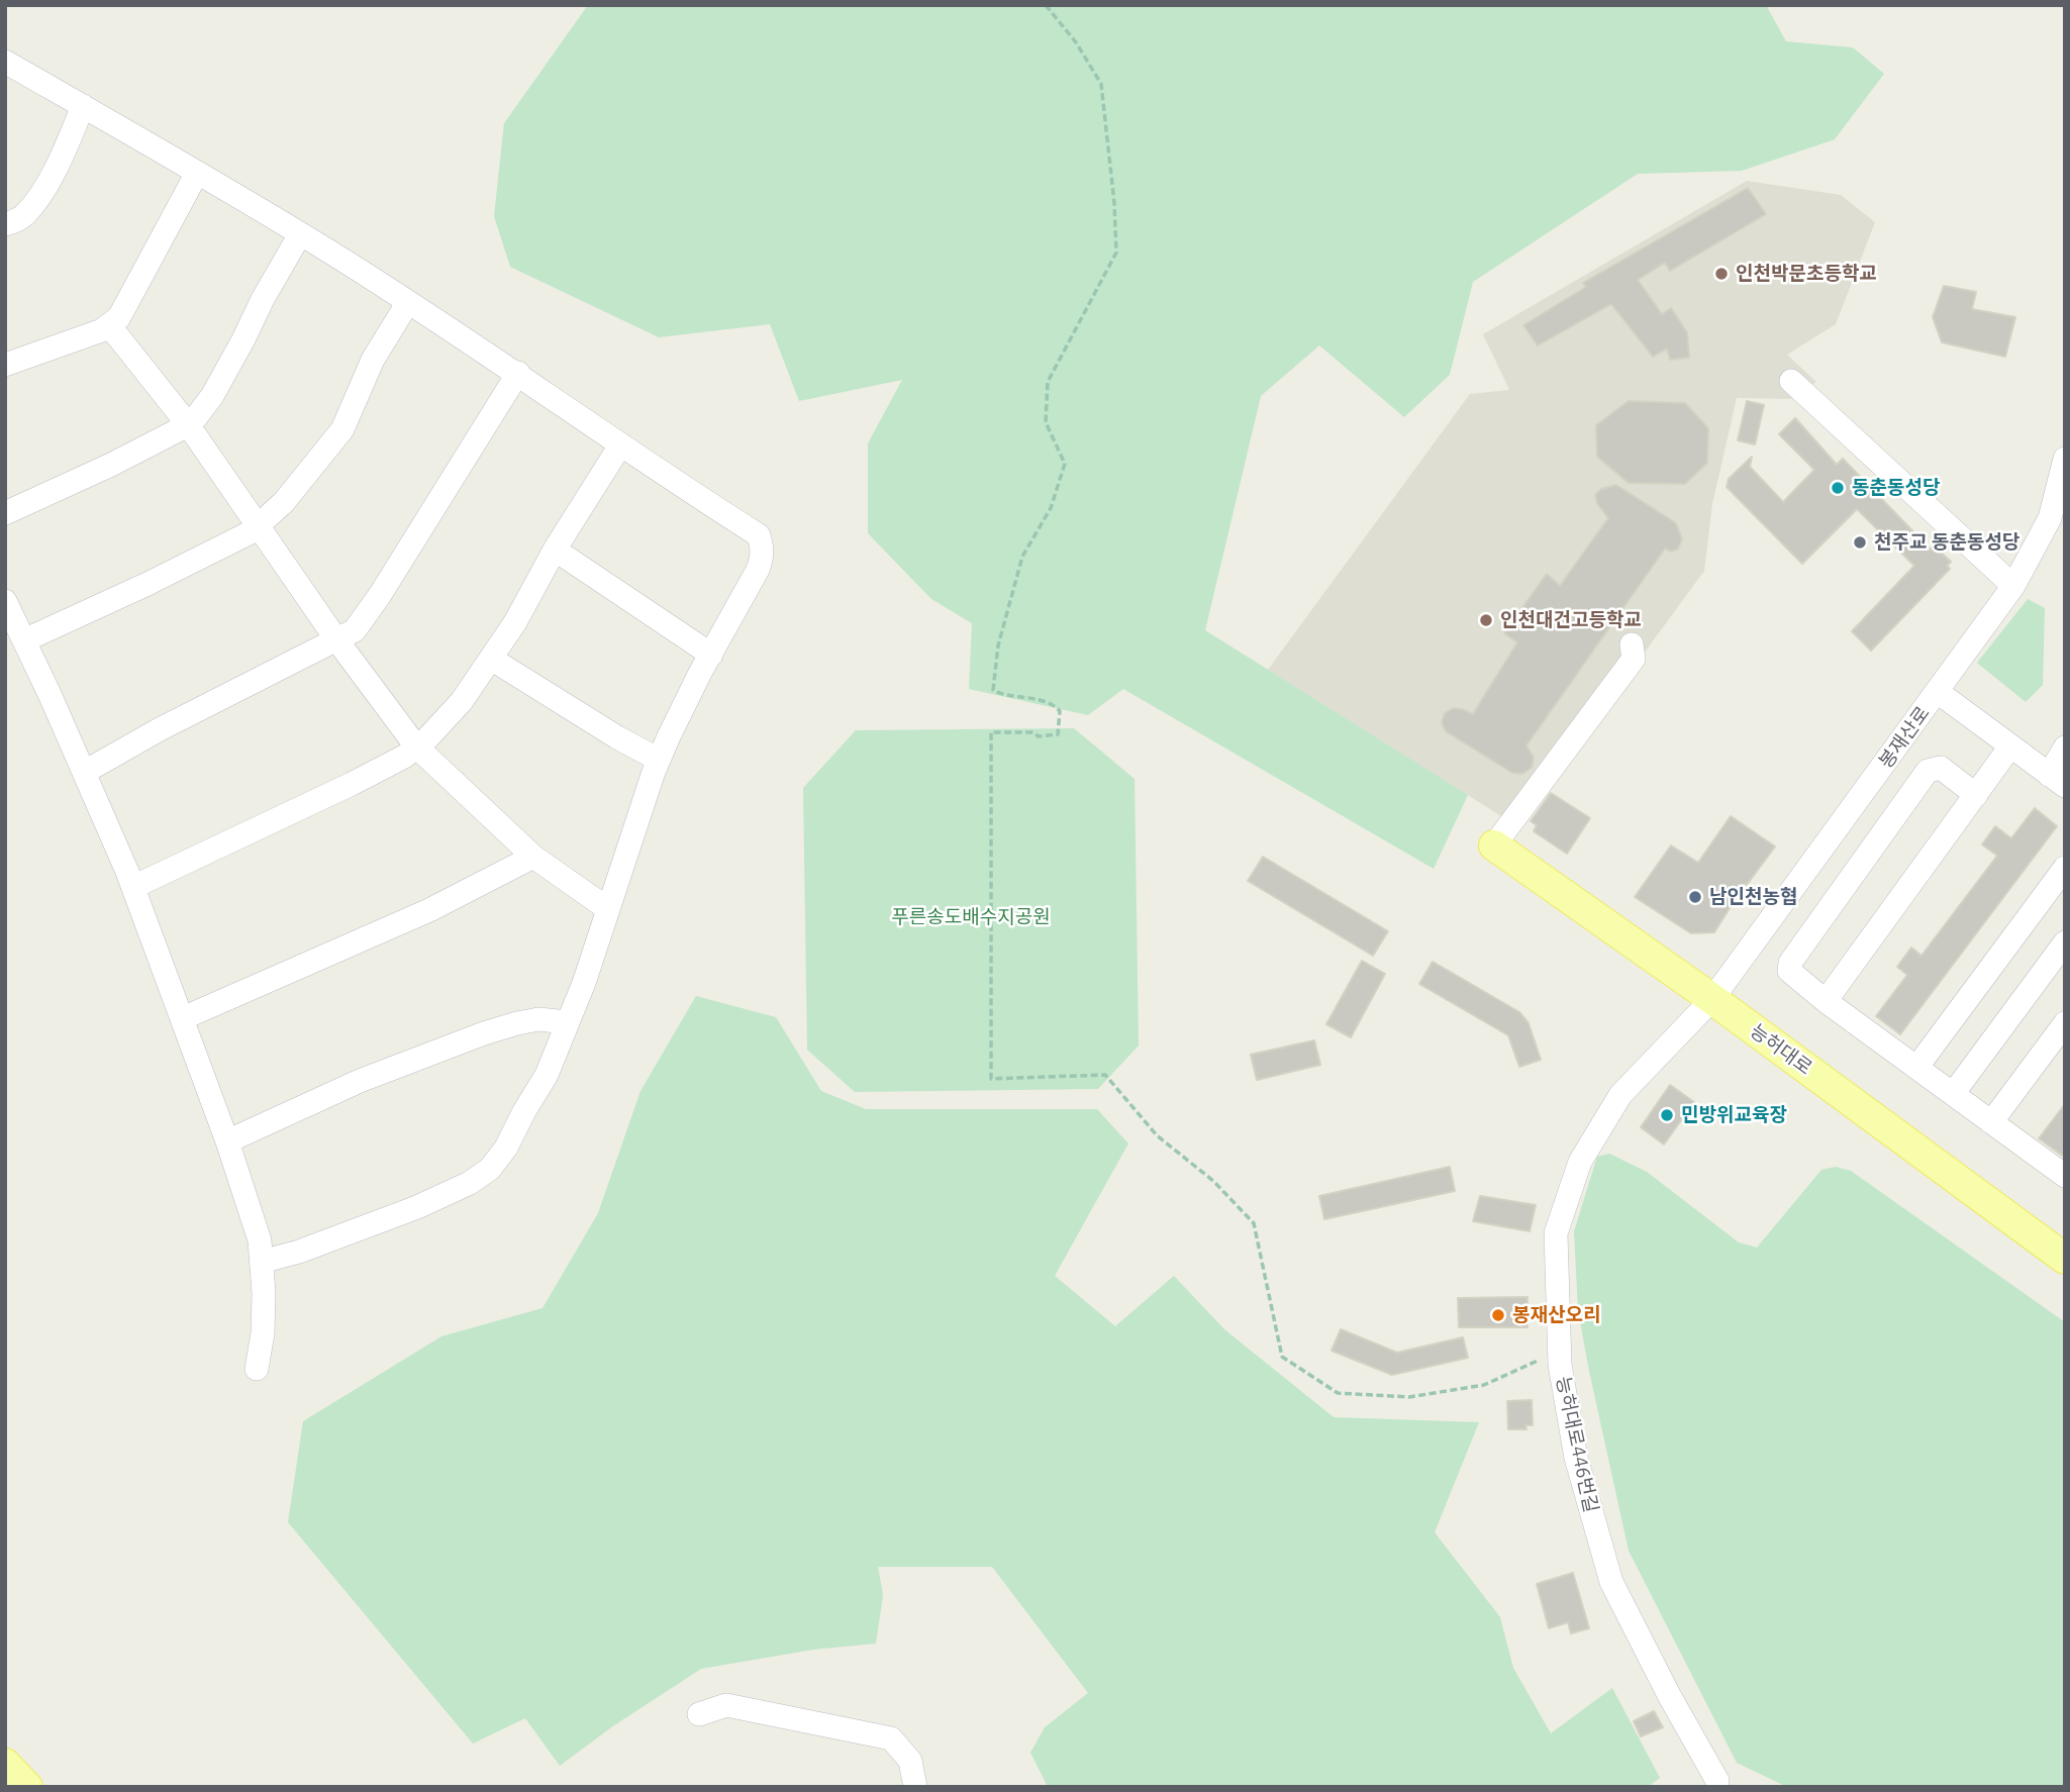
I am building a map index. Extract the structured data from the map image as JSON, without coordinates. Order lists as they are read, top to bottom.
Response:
{
  "streets": {
    "main road": ["능허대로"],
    "street": ["봉재산로", "능허대로446번길"]
  },
  "crossings": [
    ["봉재산로", "능허대로"],
    ["봉재산로", "능허대로446번길"]
  ],
  "parks": ["푸른송도배수지공원"],
  "places": [
    "인천박문초등학교",
    "동춘동성당",
    "천주교 동춘동성당",
    "인천대건고등학교",
    "남인천농협",
    "민방위교육장",
    "봉재산오리"
  ]
}
